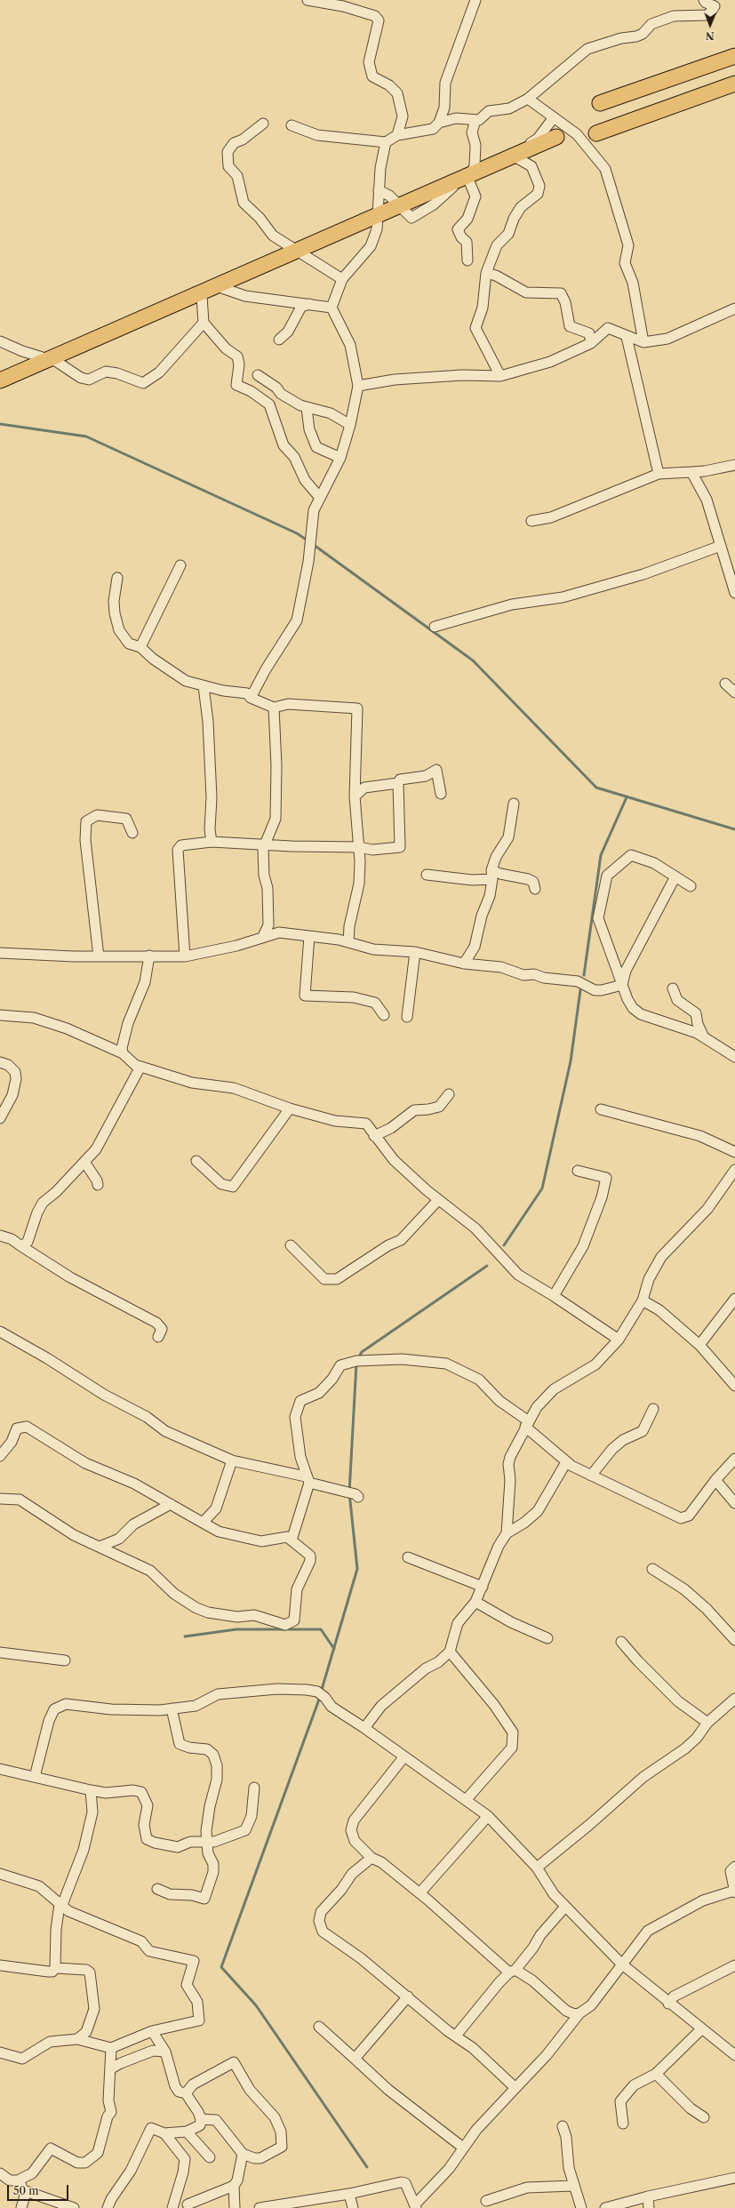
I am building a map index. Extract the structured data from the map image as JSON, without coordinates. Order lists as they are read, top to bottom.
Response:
{
  "scale_bar": "50 m",
  "north": "bottom"
}
